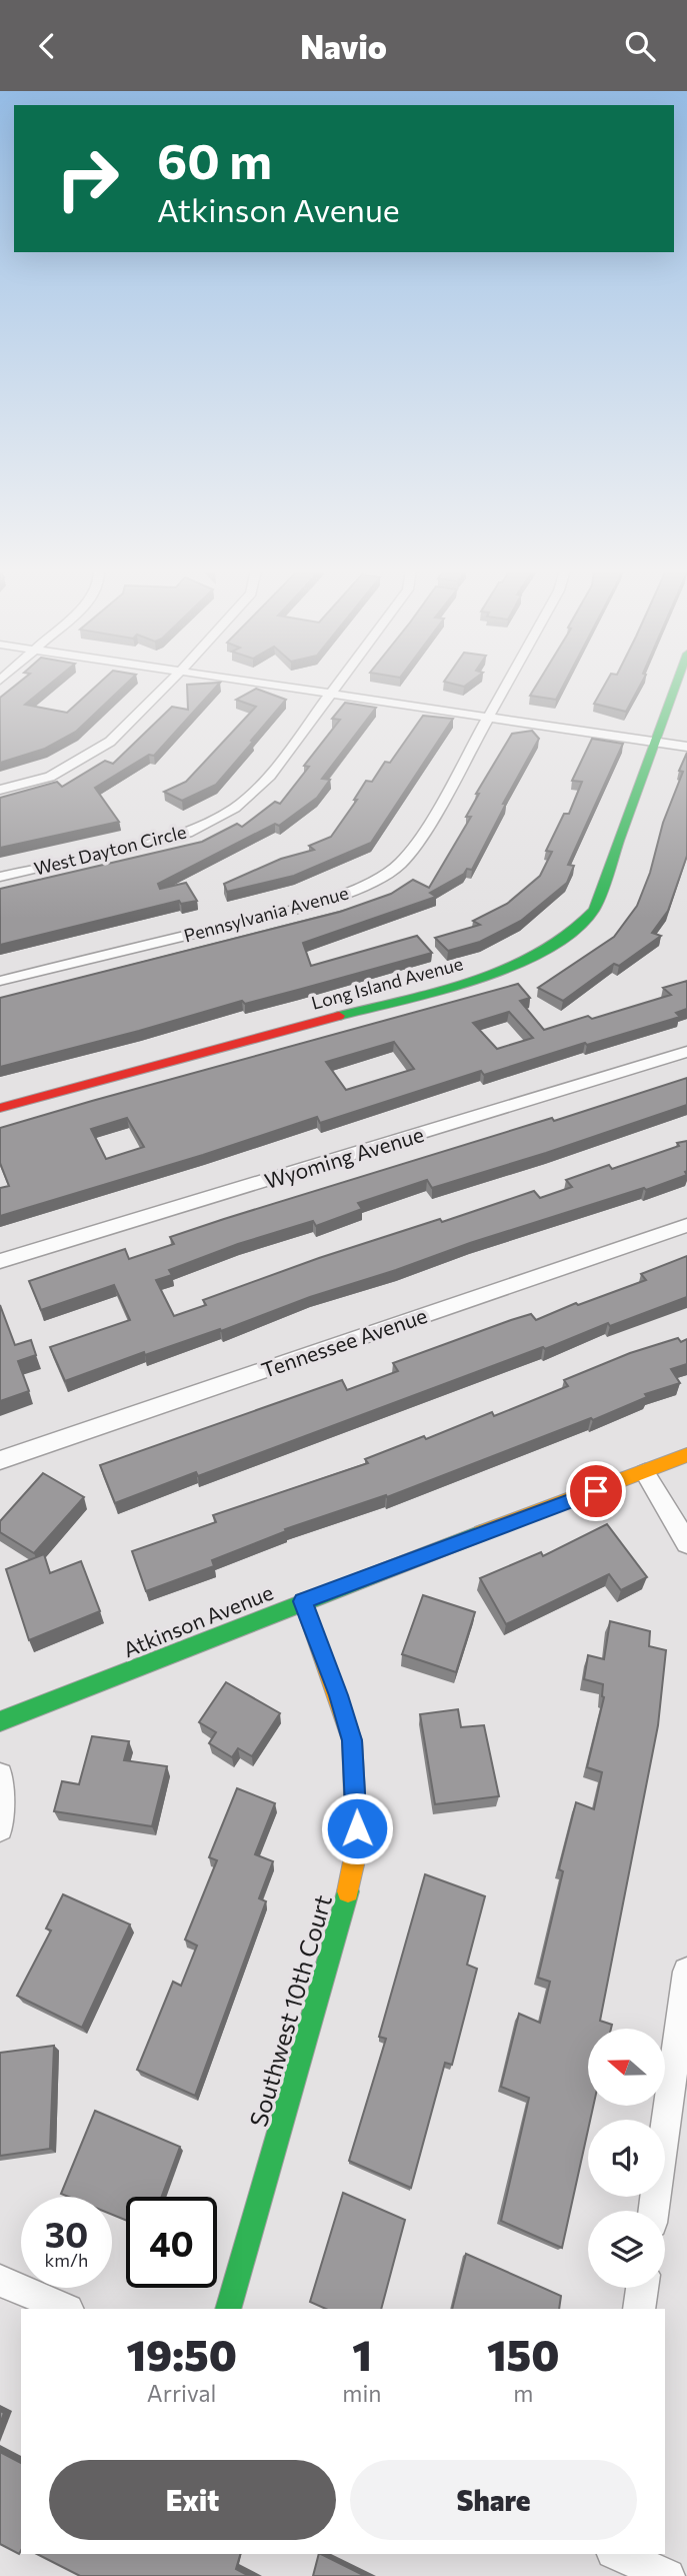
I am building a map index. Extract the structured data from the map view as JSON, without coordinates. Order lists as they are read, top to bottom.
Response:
{
  "streets": {
    "street": [
      "West Dayton Circle",
      "Pennsylvania Avenue",
      "Long Island Avenue",
      "Wyoming Avenue",
      "Tennessee Avenue",
      "Atkinson Avenue",
      "Southwest 10th Court"
    ]
  },
  "crossings": [
    ["Atkinson Avenue", "Southwest 10th Court"]
  ],
  "north": "left",
  "page": {
    "header": "Navio",
    "turn": ["60 m", "Atkinson Avenue"],
    "speed": "30 km/h",
    "limit": "40",
    "eta": [
      "19:50",
      "Arrival",
      "1",
      "min",
      "150",
      "m"
    ],
    "buttons": ["Exit", "Share"]
  }
}
